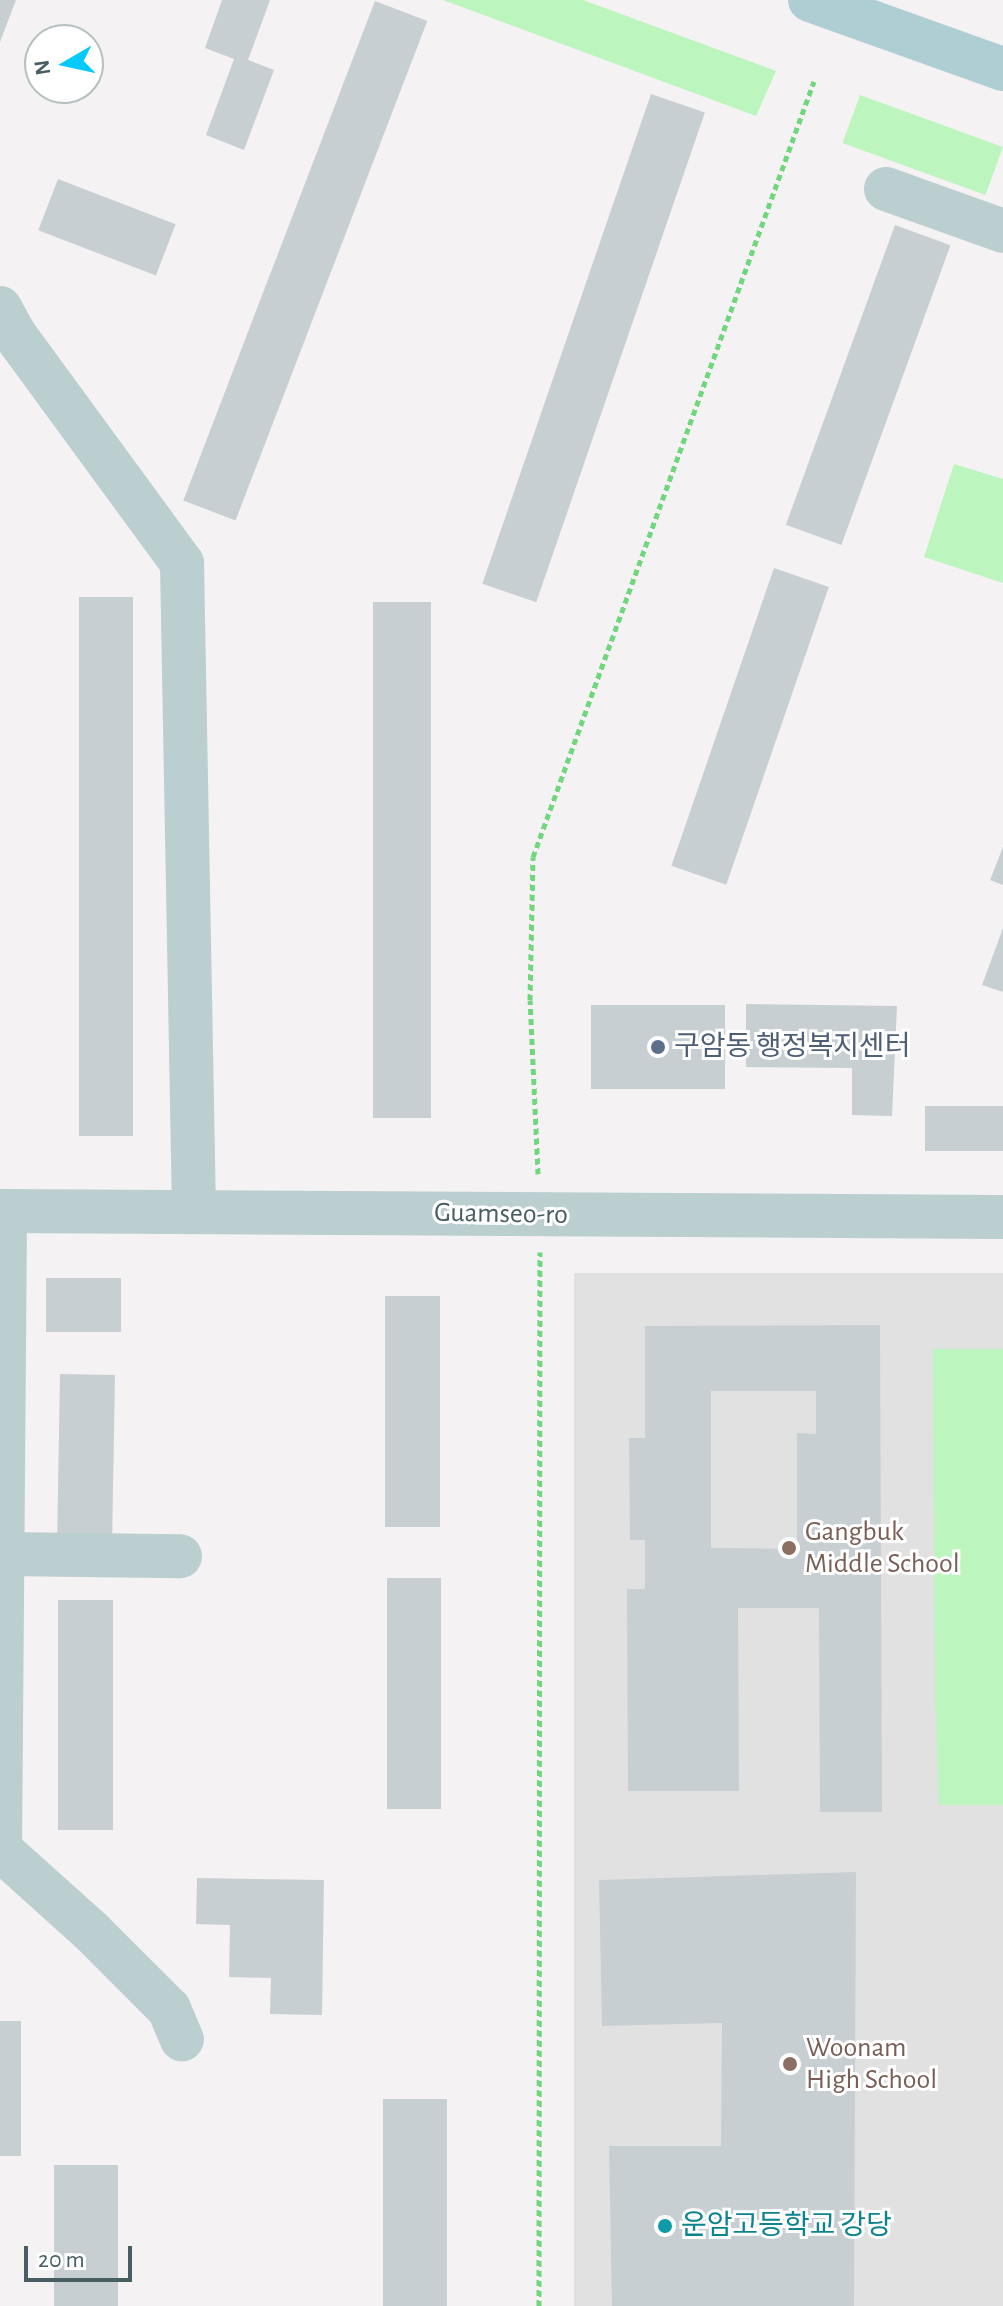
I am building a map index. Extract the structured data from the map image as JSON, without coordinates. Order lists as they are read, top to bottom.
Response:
{
  "streets": {
    "street": ["Guamseo-ro"]
  },
  "places": [
    "구암동 행정복지센터",
    "Gangbuk Middle School",
    "Woonam High School",
    "운암고등학교 강당"
  ],
  "scale_bar": "20 m",
  "north": "left"
}
